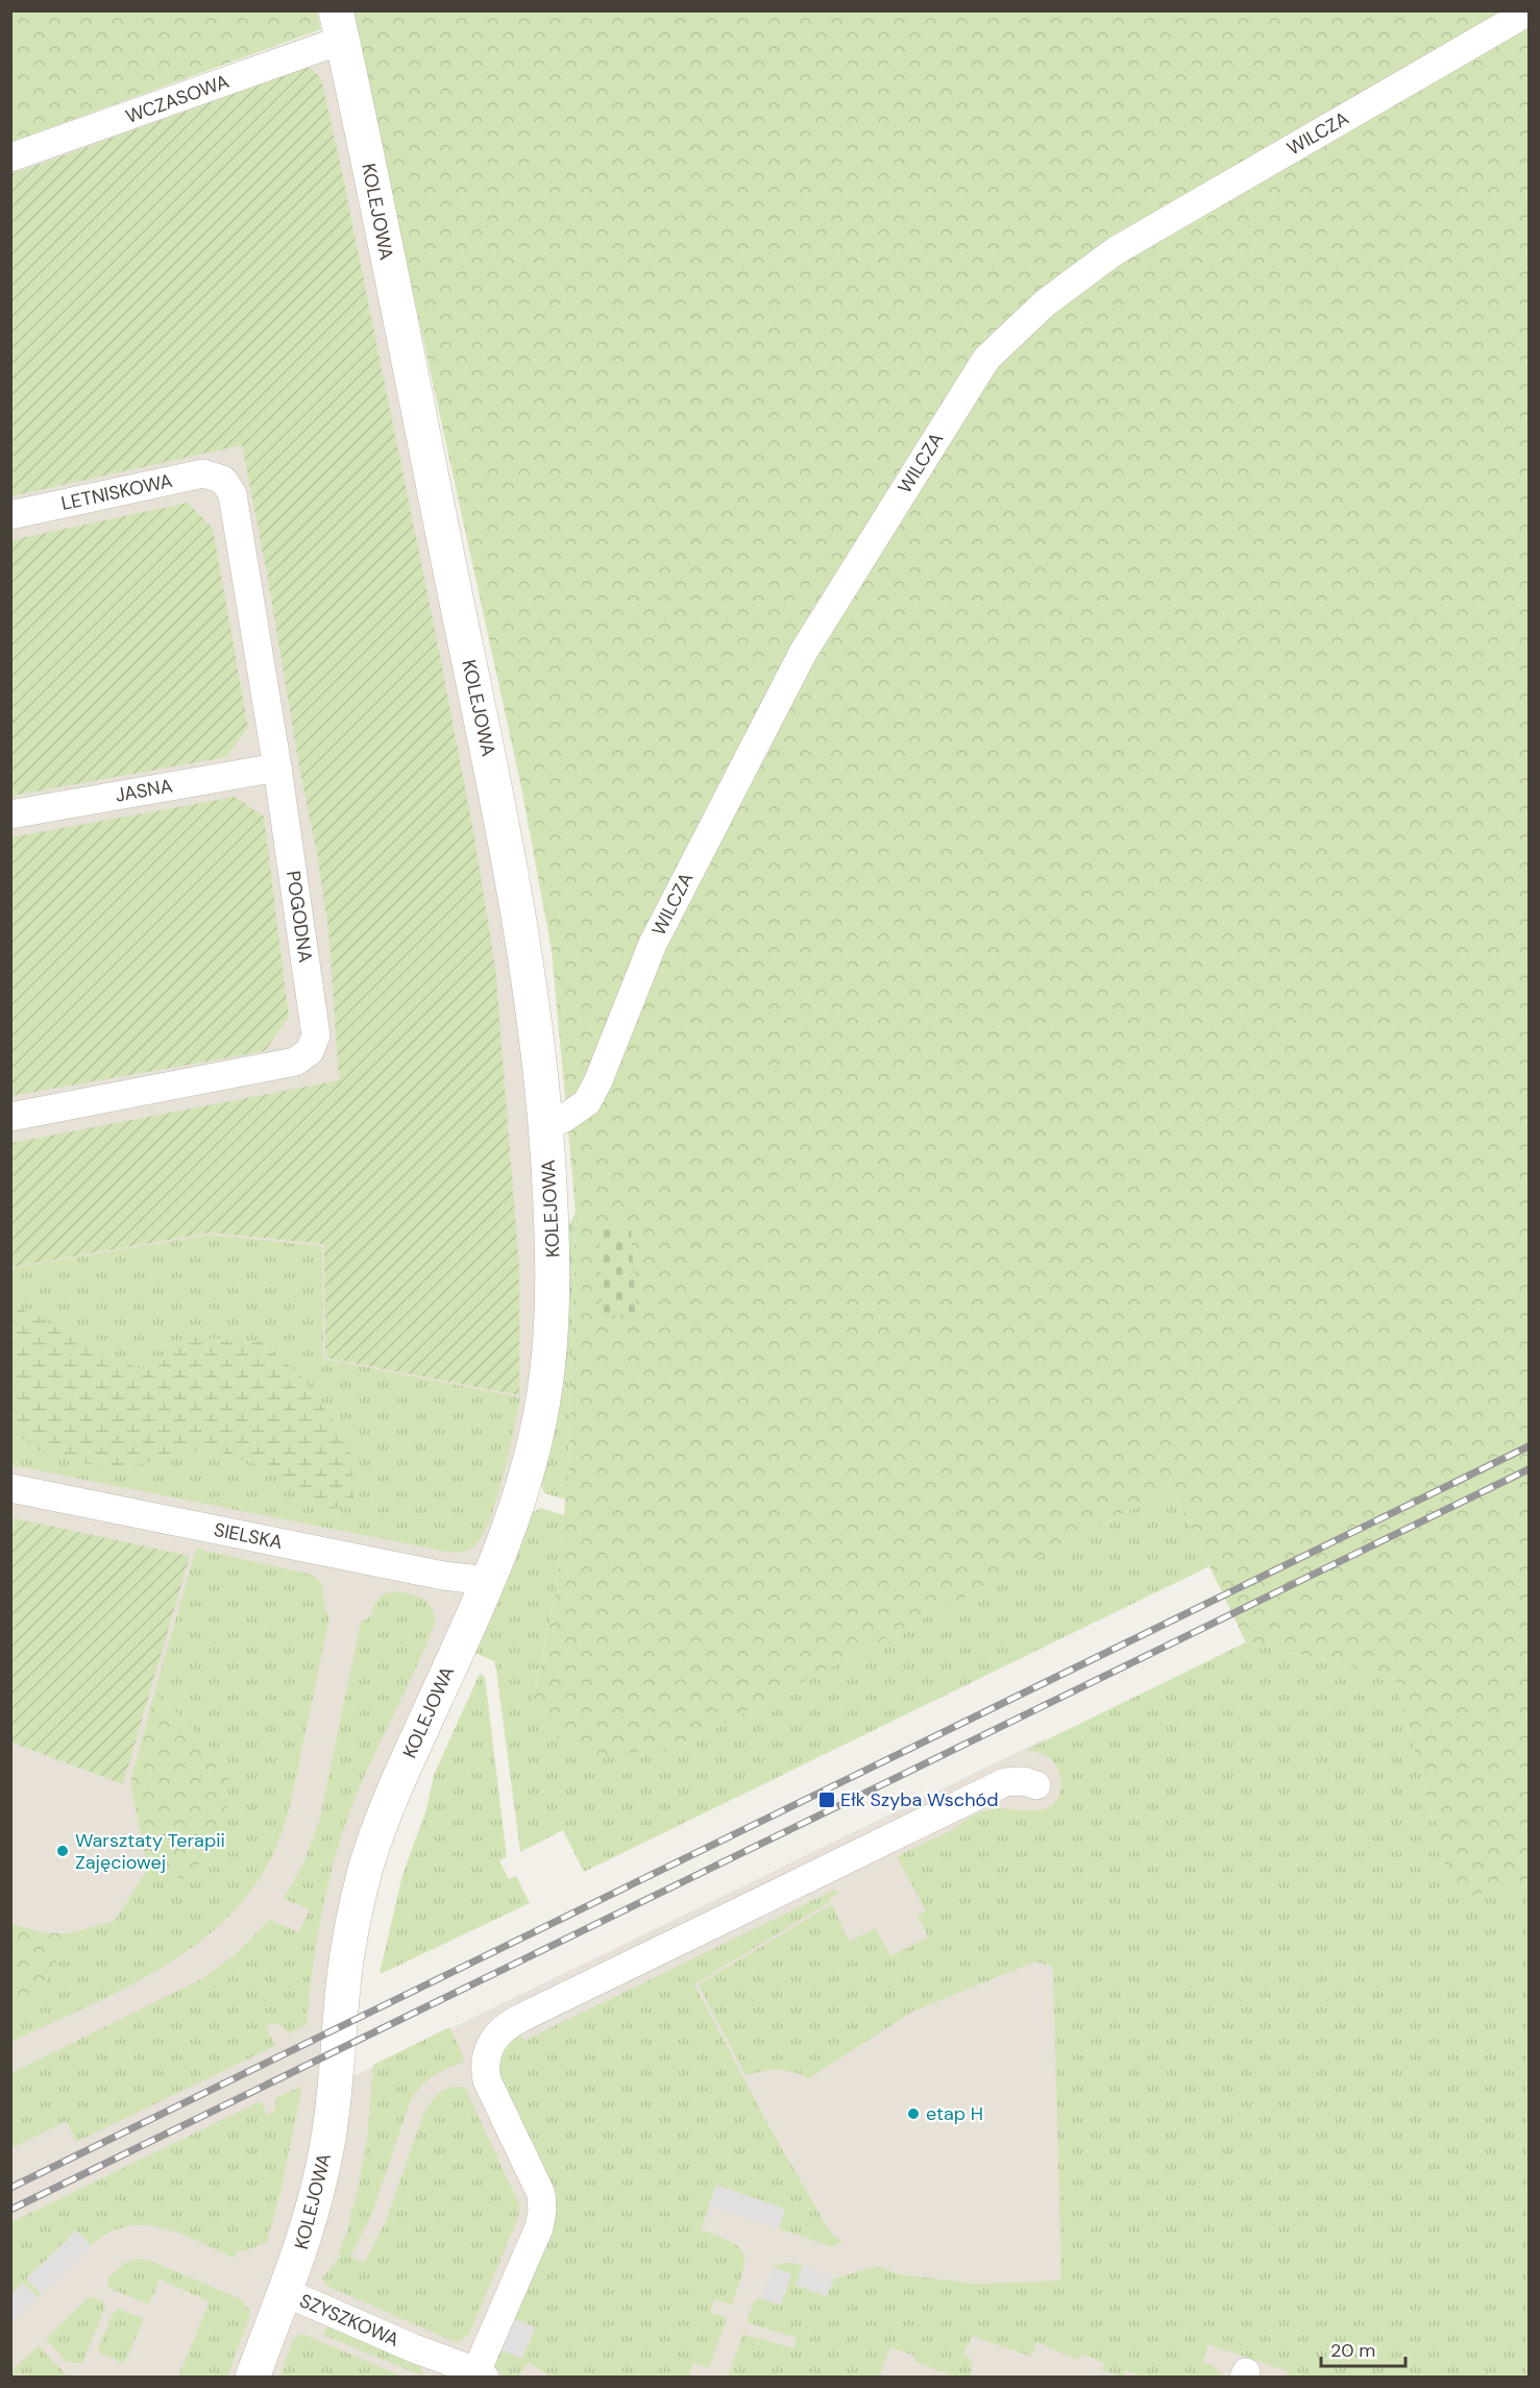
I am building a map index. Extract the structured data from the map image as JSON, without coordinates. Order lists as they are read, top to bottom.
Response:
{
  "streets": {
    "street": [
      "WCZASOWA",
      "WILCZA",
      "KOLEJOWA",
      "LETNISKOWA",
      "JASNA",
      "POGODNA",
      "SIELSKA",
      "SZYSZKOWA"
    ]
  },
  "crossings": [
    ["WCZASOWA", "KOLEJOWA"],
    ["WILCZA", "KOLEJOWA"],
    ["KOLEJOWA", "SIELSKA"],
    ["KOLEJOWA", "SZYSZKOWA"],
    ["LETNISKOWA", "POGODNA"],
    ["JASNA", "POGODNA"]
  ],
  "places": {
    "transit": ["Ełk Szyba Wschód"],
    "other": ["Warsztaty Terapii Zajęciowej", "etap H"]
  },
  "scale_bar": "20 m"
}
